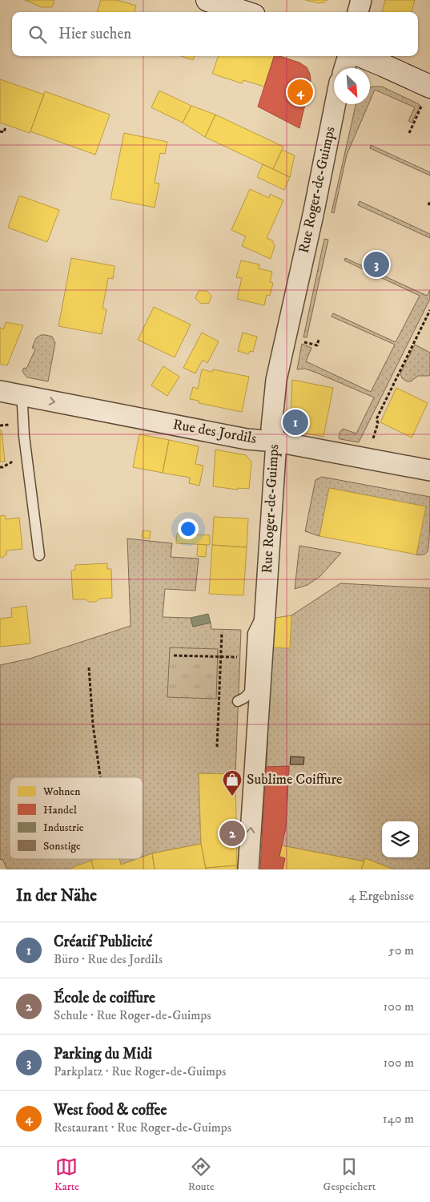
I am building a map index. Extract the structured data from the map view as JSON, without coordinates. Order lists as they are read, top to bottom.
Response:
{
  "streets": {
    "street": ["Rue Roger-de-Guimps", "Rue des Jordils"]
  },
  "crossings": [
    ["Rue Roger-de-Guimps", "Rue des Jordils"]
  ],
  "one_way": ["Rue des Jordils"],
  "places": {
    "shop": ["Sublime Coiffure"]
  },
  "legend": [
    "Wohnen",
    "Handel",
    "Industrie",
    "Sonstige"
  ],
  "north": "bottom right",
  "page": {
    "search": "Hier suchen",
    "pins": [
      "4",
      "3",
      "1",
      "2"
    ],
    "heading": ["In der Nähe", "4 Ergebnisse"],
    "list": [
      {
        "mark": "1",
        "name": "Créatif Publicité",
        "note": "Büro · Rue des Jordils",
        "value": "50 m"
      },
      {
        "mark": "2",
        "name": "École de coiffure",
        "note": "Schule · Rue Roger-de-Guimps",
        "value": "100 m"
      },
      {
        "mark": "3",
        "name": "Parking du Midi",
        "note": "Parkplatz · Rue Roger-de-Guimps",
        "value": "100 m"
      },
      {
        "mark": "4",
        "name": "West food & coffee",
        "note": "Restaurant · Rue Roger-de-Guimps",
        "value": "140 m"
      }
    ],
    "nav": ["Karte", "Route", "Gespeichert"]
  }
}
